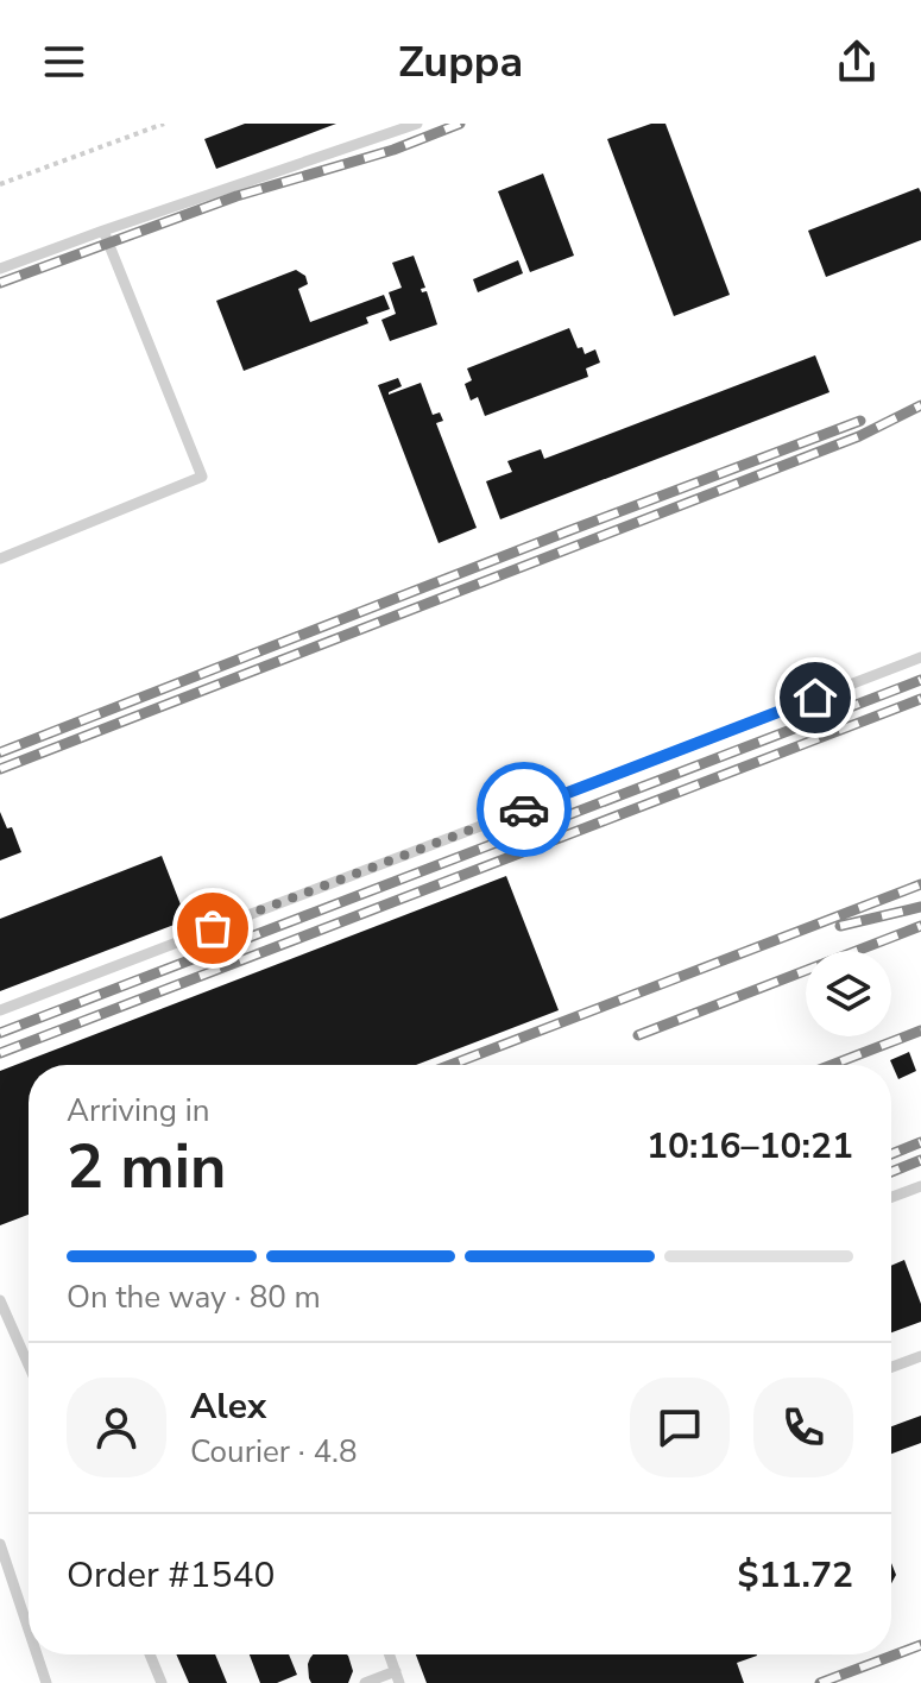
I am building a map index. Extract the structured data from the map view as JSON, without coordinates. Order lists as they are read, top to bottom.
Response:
{
  "page": {
    "header": "Zuppa",
    "heading": ["2 min", "Arriving in", "10:16–10:21"],
    "panel": [
      "Alex",
      "Courier · 4.8",
      "Order #1540",
      "$11.72"
    ],
    "bar": "On the way · 80 m"
  }
}
